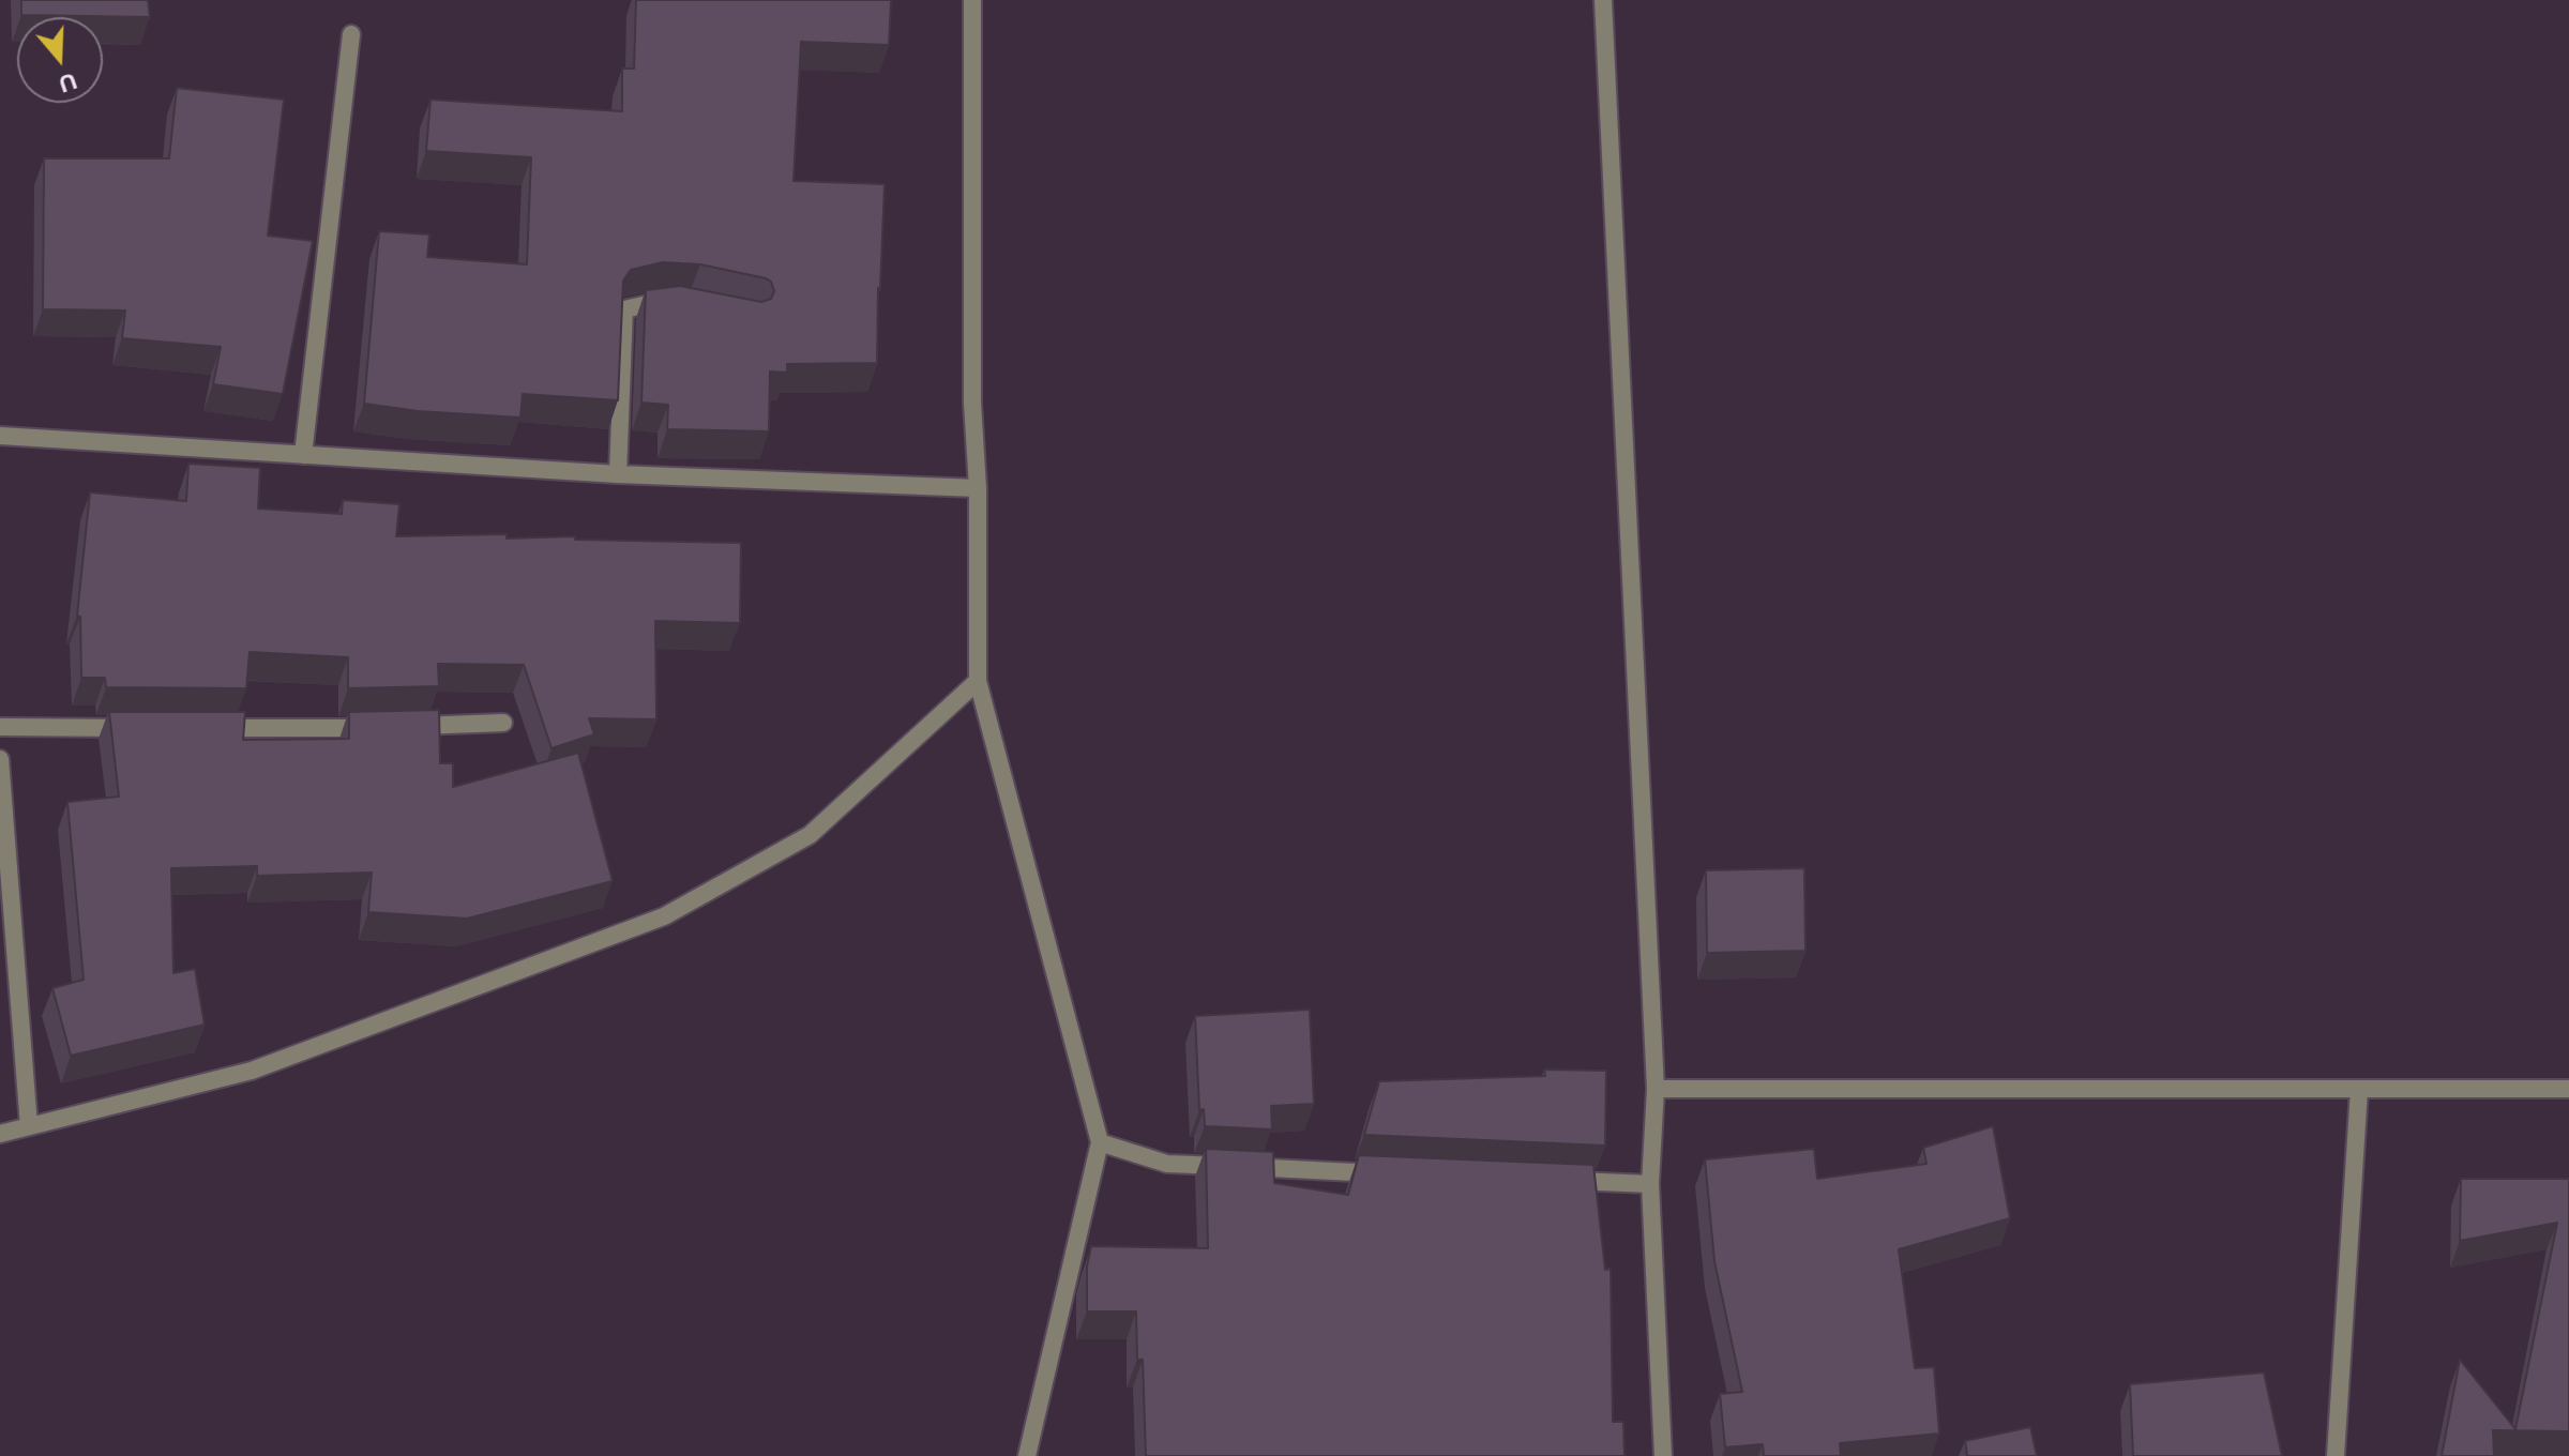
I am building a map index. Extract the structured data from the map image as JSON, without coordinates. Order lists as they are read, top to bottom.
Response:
{
  "north": "bottom"
}
